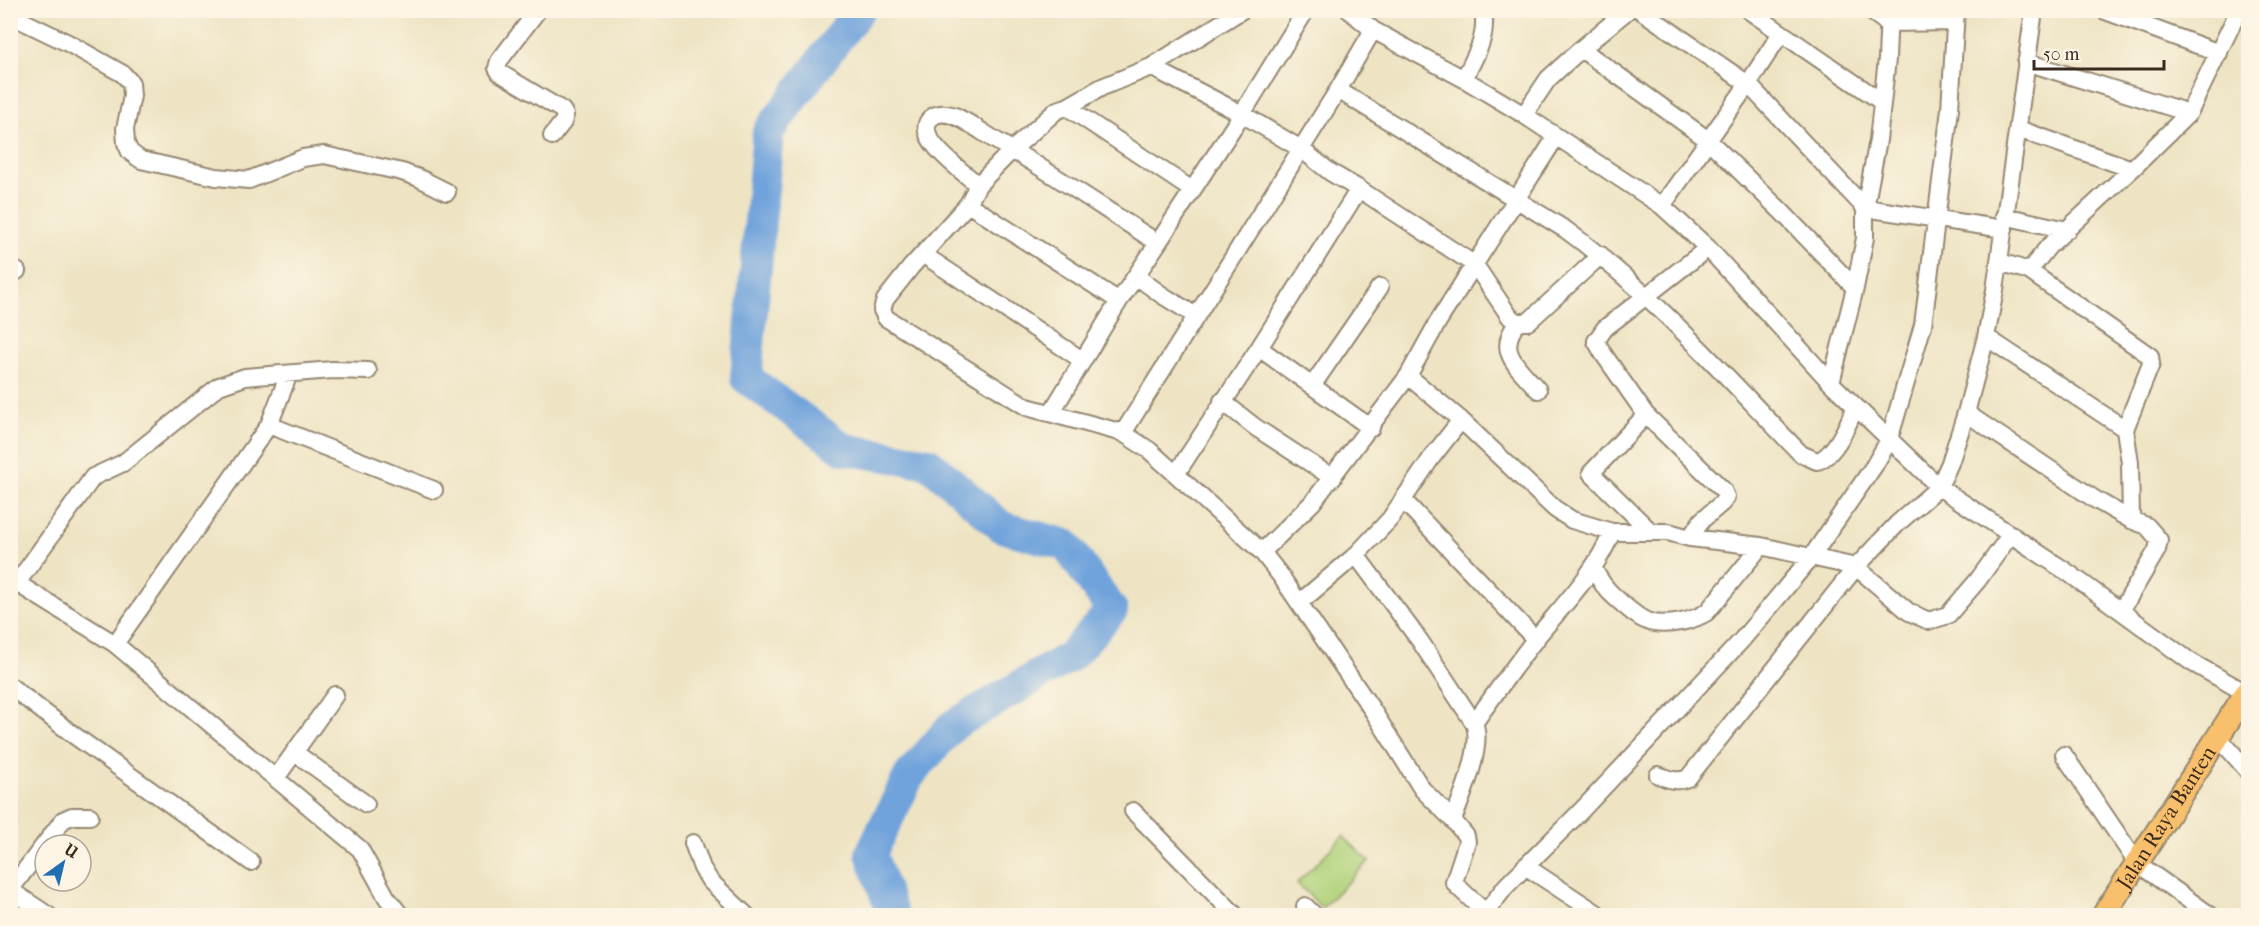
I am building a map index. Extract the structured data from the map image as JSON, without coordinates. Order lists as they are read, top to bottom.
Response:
{
  "streets": {
    "main road": ["Jalan Raya Banten"]
  },
  "scale_bar": "50 m",
  "north": "top right"
}
